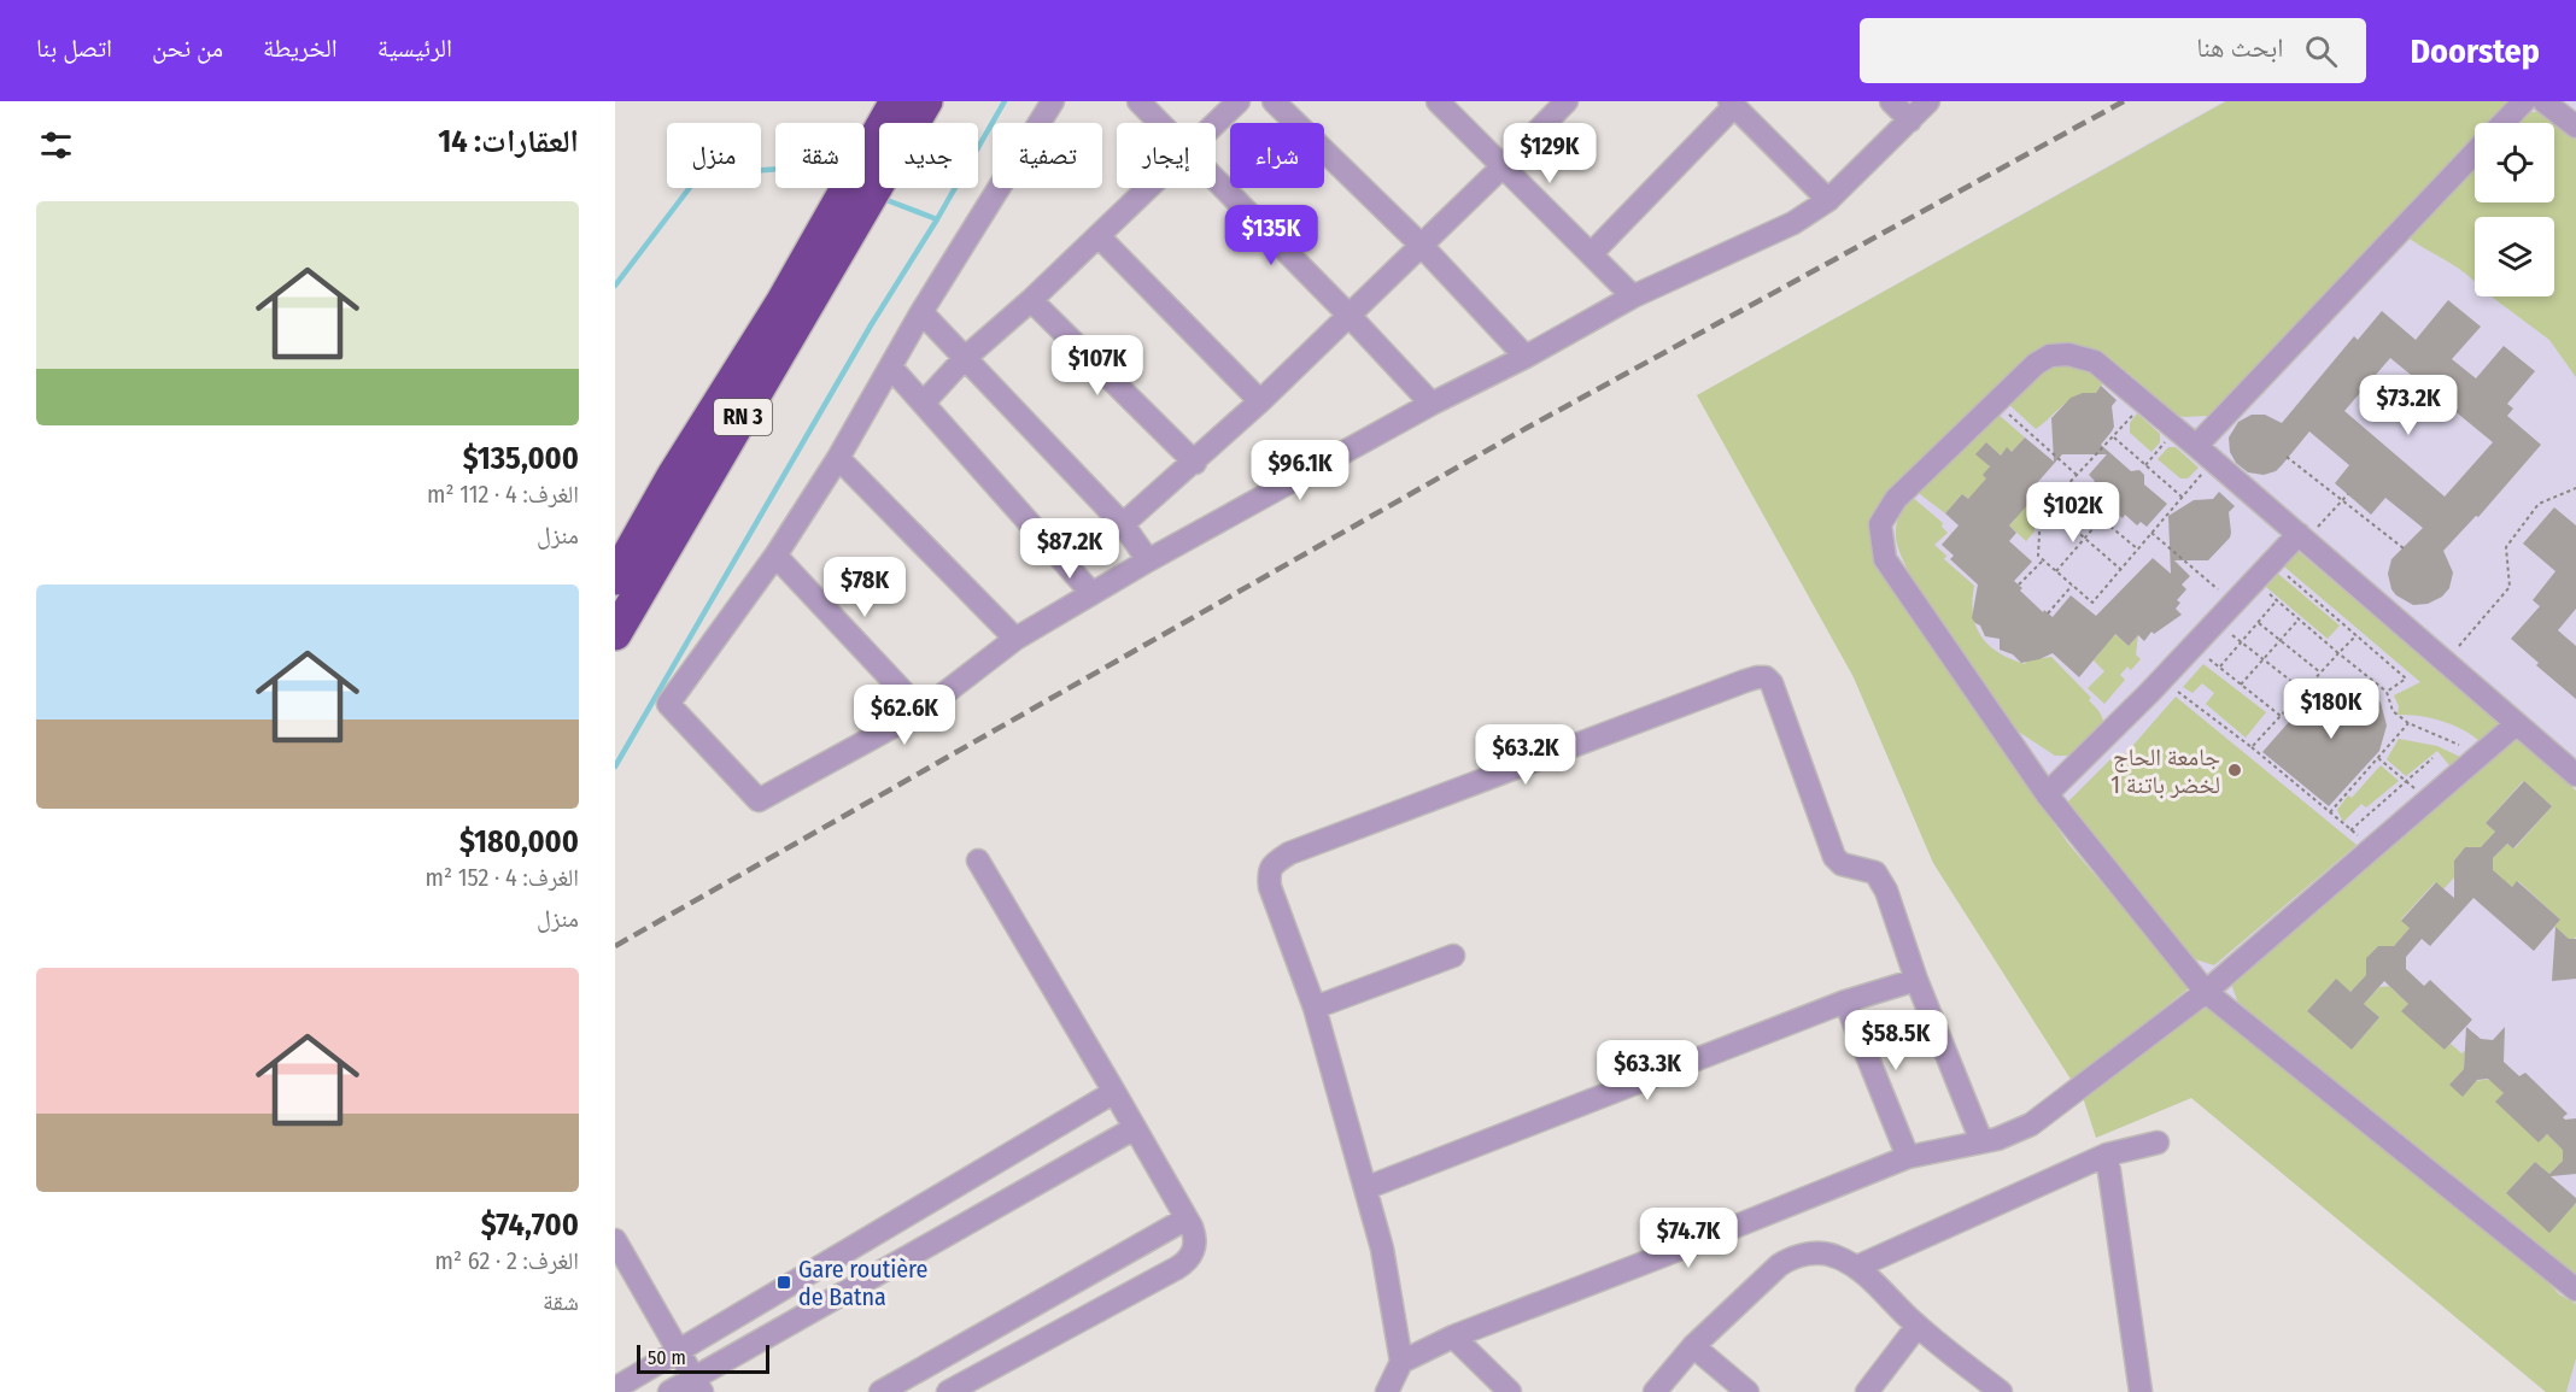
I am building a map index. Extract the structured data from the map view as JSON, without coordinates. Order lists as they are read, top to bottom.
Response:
{
  "streets": {
    "highway": ["RN 3"]
  },
  "places": {
    "other": ["جامعة الحاج لخضر باتنة 1"],
    "transit": ["Gare routière de Batna"]
  },
  "scale_bar": "50 m",
  "page": {
    "header": "Doorstep",
    "search": "ابحث هنا",
    "nav": [
      "الرئيسية",
      "الخريطة",
      "من نحن",
      "اتصل بنا"
    ],
    "heading": "العقارات: 14",
    "price": [
      "$129K",
      "$135K",
      "$107K",
      "$73.2K",
      "$96.1K",
      "$102K",
      "$87.2K",
      "$78K",
      "$180K",
      "$62.6K",
      "$63.2K",
      "$58.5K",
      "$63.3K",
      "$74.7K"
    ],
    "chip": [
      "شراء",
      "إيجار",
      "تصفية",
      "جديد",
      "شقة",
      "منزل"
    ],
    "list": [
      {
        "name": "$135,000",
        "note": "الغرف: 4 · 112 m² · منزل"
      },
      {
        "name": "$180,000",
        "note": "الغرف: 4 · 152 m² · منزل"
      },
      {
        "name": "$74,700",
        "note": "الغرف: 2 · 62 m² · شقة"
      }
    ],
    "scale": "50 m"
  }
}
